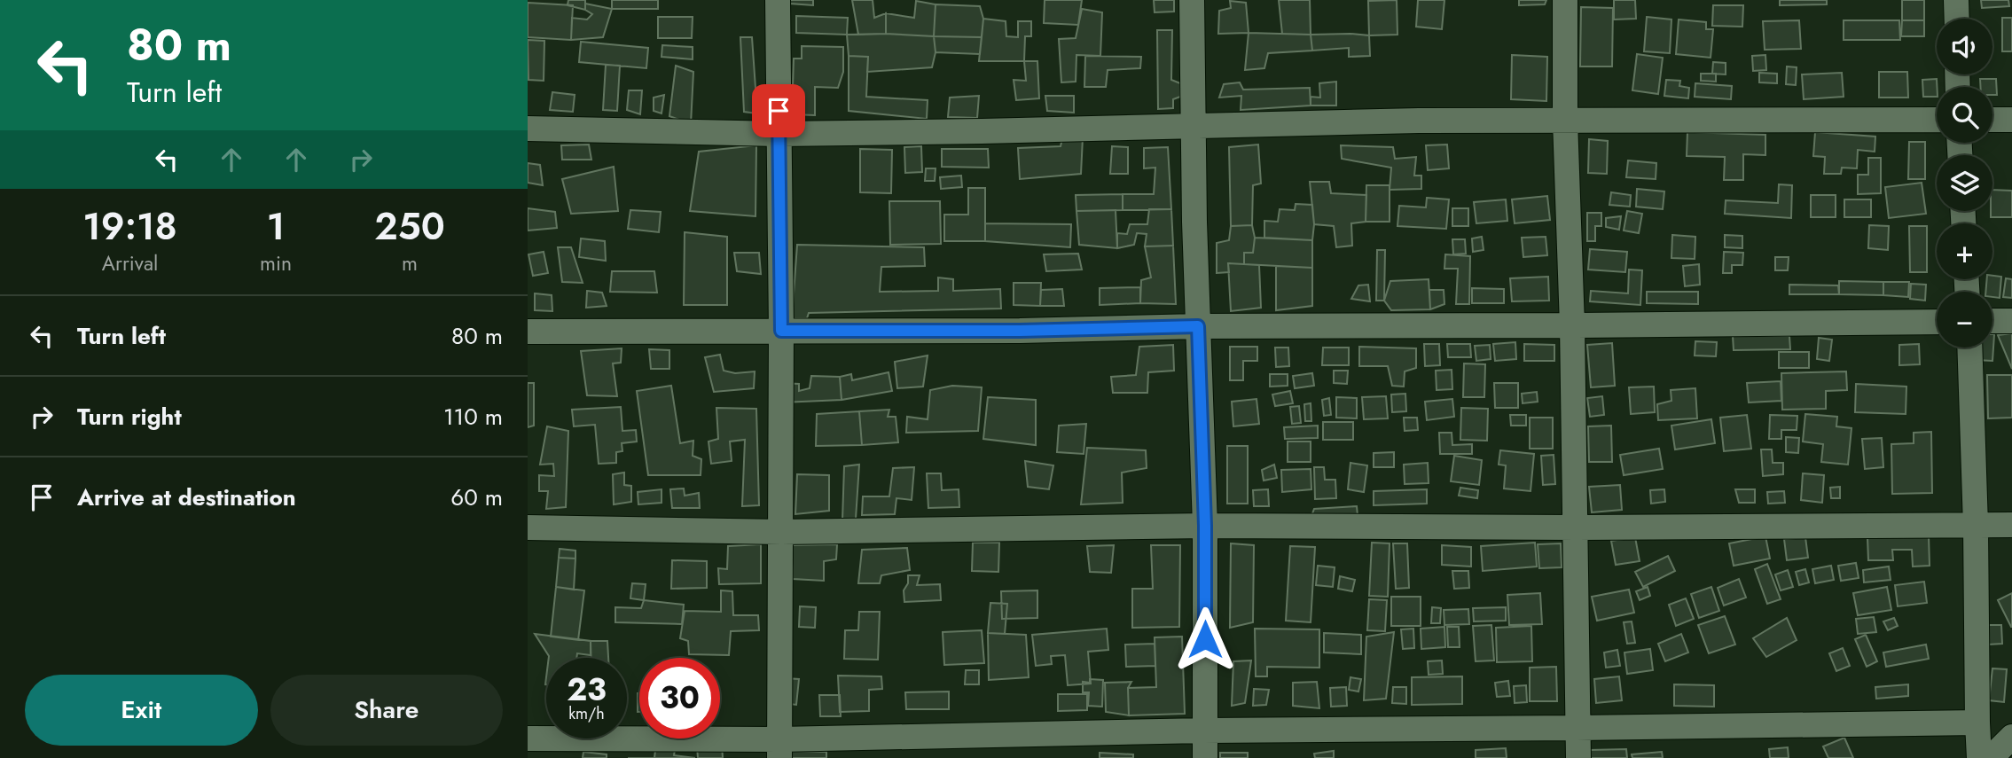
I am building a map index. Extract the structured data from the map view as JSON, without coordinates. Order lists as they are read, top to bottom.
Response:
{
  "page": {
    "turn": ["80 m", "Turn left"],
    "map_buttons": ["+", "−"],
    "eta": [
      "19:18",
      "Arrival",
      "1",
      "min",
      "250",
      "m"
    ],
    "list": [
      {
        "name": "Turn left",
        "value": "80 m"
      },
      {
        "name": "Turn right",
        "value": "110 m"
      },
      {
        "name": "Arrive at destination",
        "value": "60 m"
      }
    ],
    "speed": "23 km/h",
    "limit": "30",
    "buttons": ["Exit", "Share"]
  }
}
